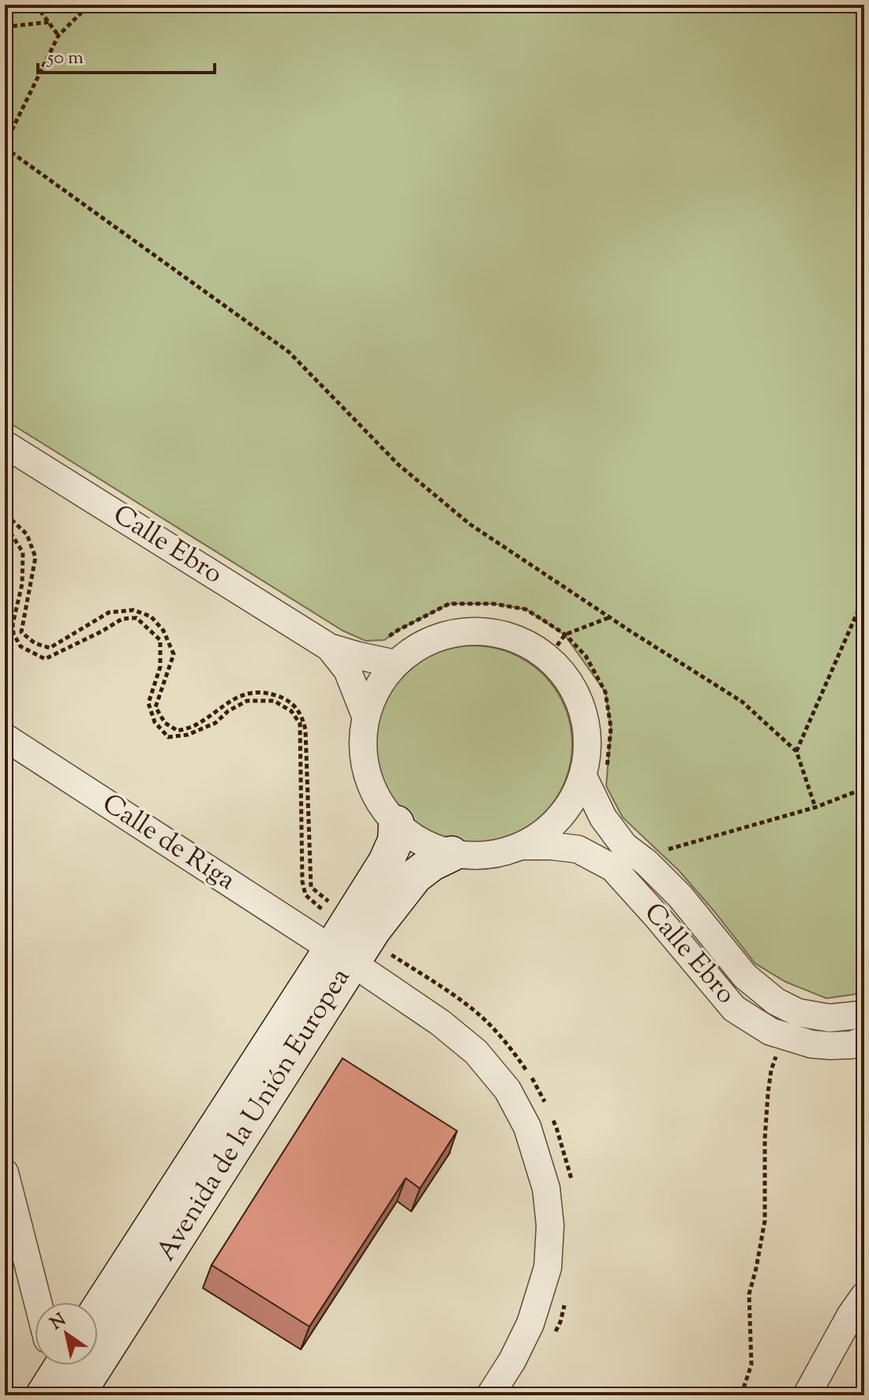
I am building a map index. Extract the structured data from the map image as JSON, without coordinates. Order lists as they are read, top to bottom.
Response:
{
  "streets": {
    "street": ["Calle Ebro", "Calle de Riga", "Avenida de la Unión Europea"]
  },
  "crossings": [
    ["Calle de Riga", "Avenida de la Unión Europea"]
  ],
  "scale_bar": "50 m",
  "north": "top left"
}
